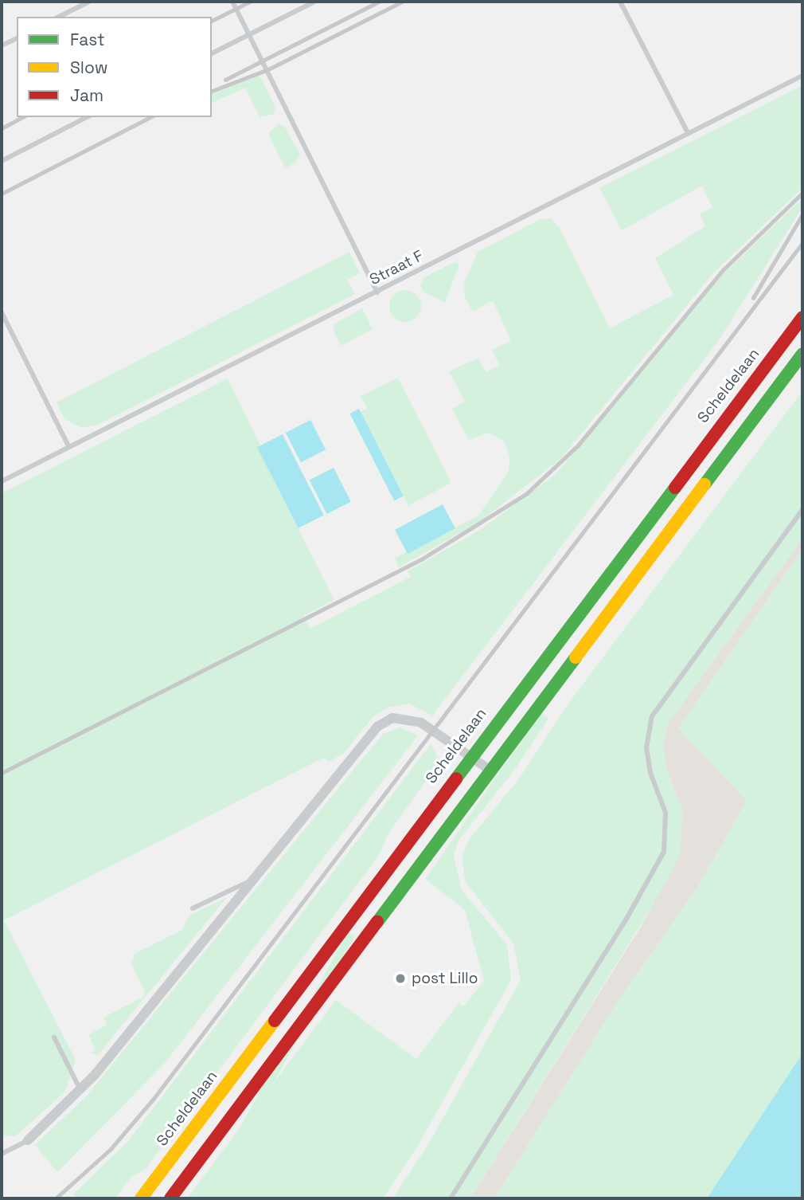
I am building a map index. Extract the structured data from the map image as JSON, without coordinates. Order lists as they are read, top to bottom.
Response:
{
  "streets": {
    "main road": ["Scheldelaan"],
    "lane": ["Straat F"]
  },
  "places": ["post Lillo"],
  "legend": ["Fast", "Slow", "Jam"]
}
